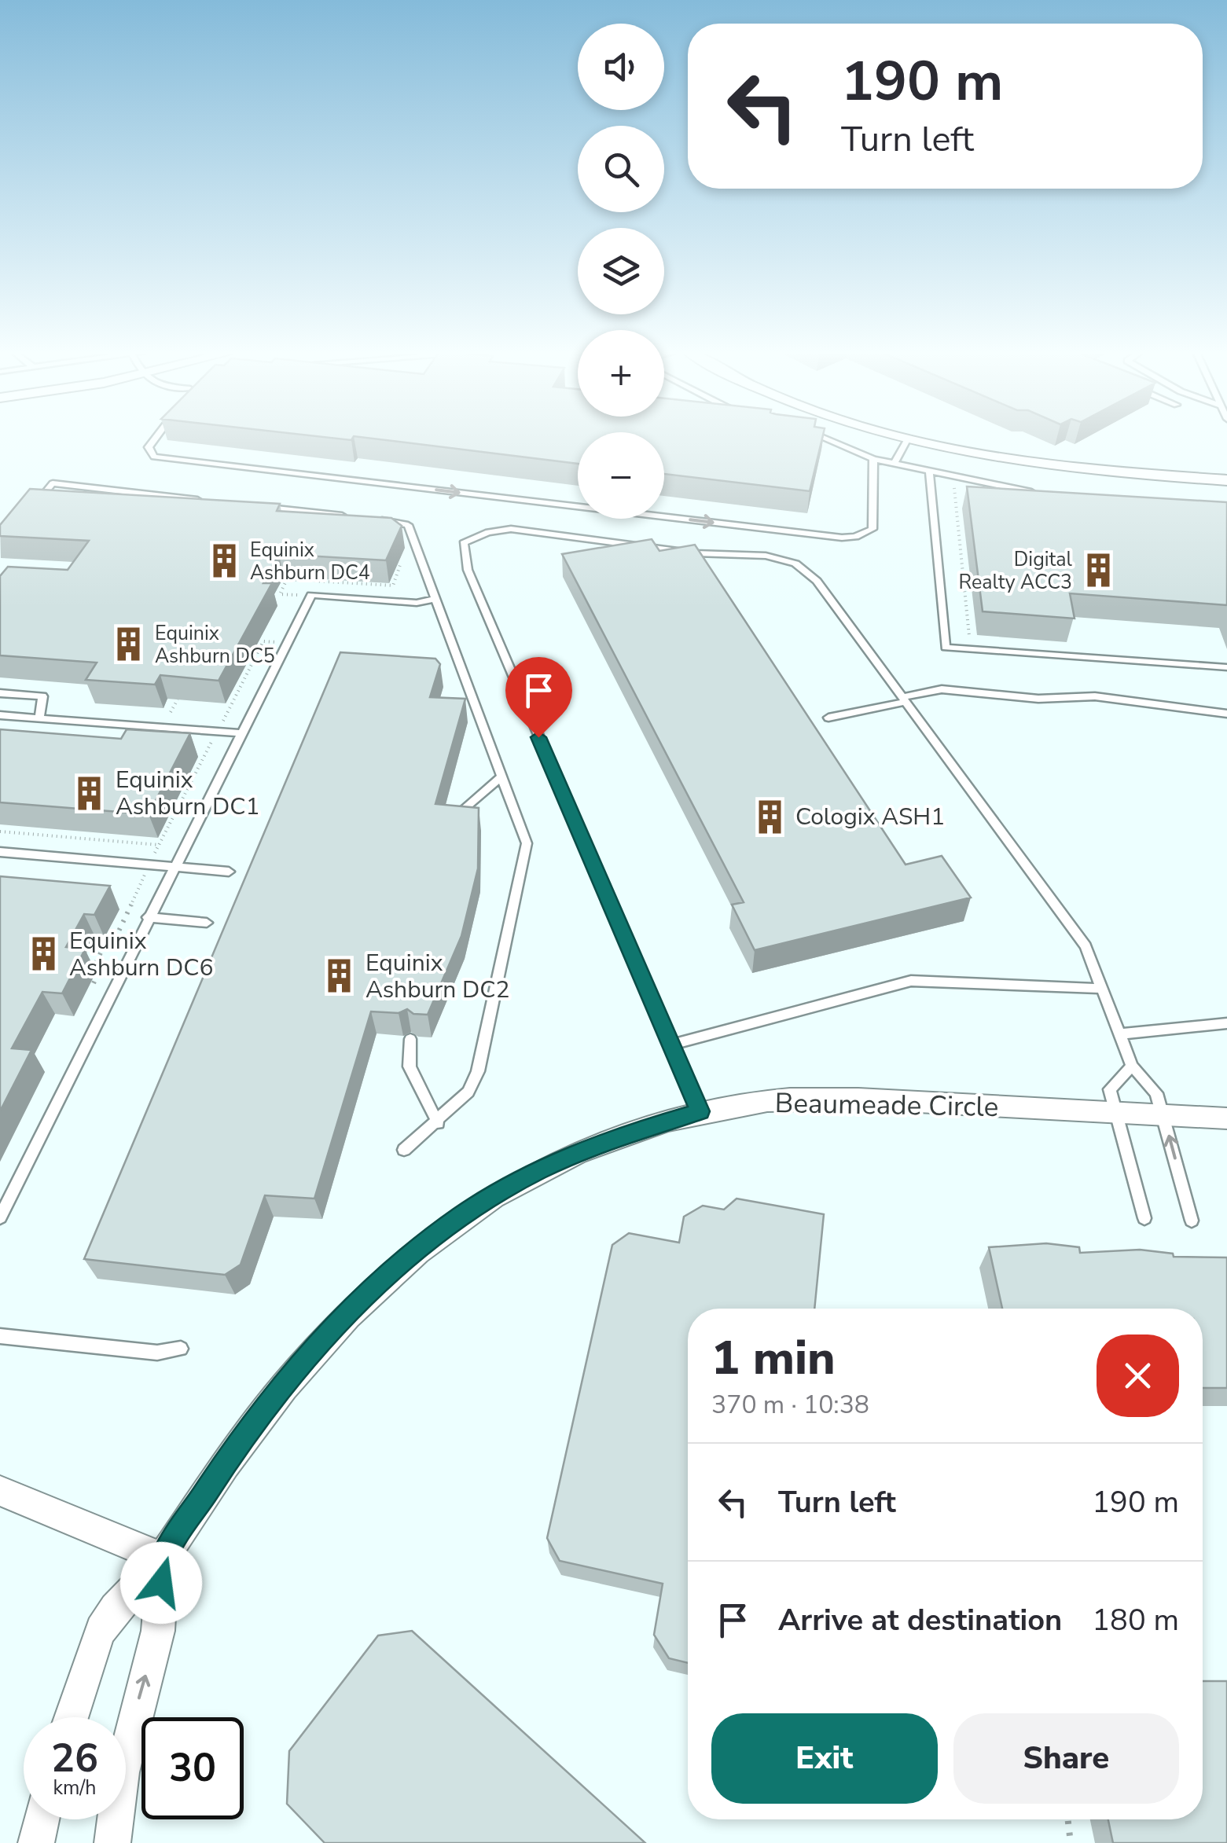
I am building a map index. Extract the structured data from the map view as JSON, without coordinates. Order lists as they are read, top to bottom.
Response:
{
  "streets": {
    "street": ["Beaumeade Circle"]
  },
  "places": {
    "building": [
      "Equinix Ashburn DC4",
      "Digital Realty ACC3",
      "Equinix Ashburn DC5",
      "Equinix Ashburn DC1",
      "Cologix ASH1",
      "Equinix Ashburn DC6",
      "Equinix Ashburn DC2"
    ]
  },
  "page": {
    "map_buttons": ["+", "−"],
    "turn": ["190 m", "Turn left"],
    "heading": ["1 min", "370 m · 10:38"],
    "list": [
      {
        "name": "Turn left",
        "value": "190 m"
      },
      {
        "name": "Arrive at destination",
        "value": "180 m"
      }
    ],
    "buttons": ["Exit", "Share"],
    "speed": "26 km/h",
    "limit": "30"
  }
}
